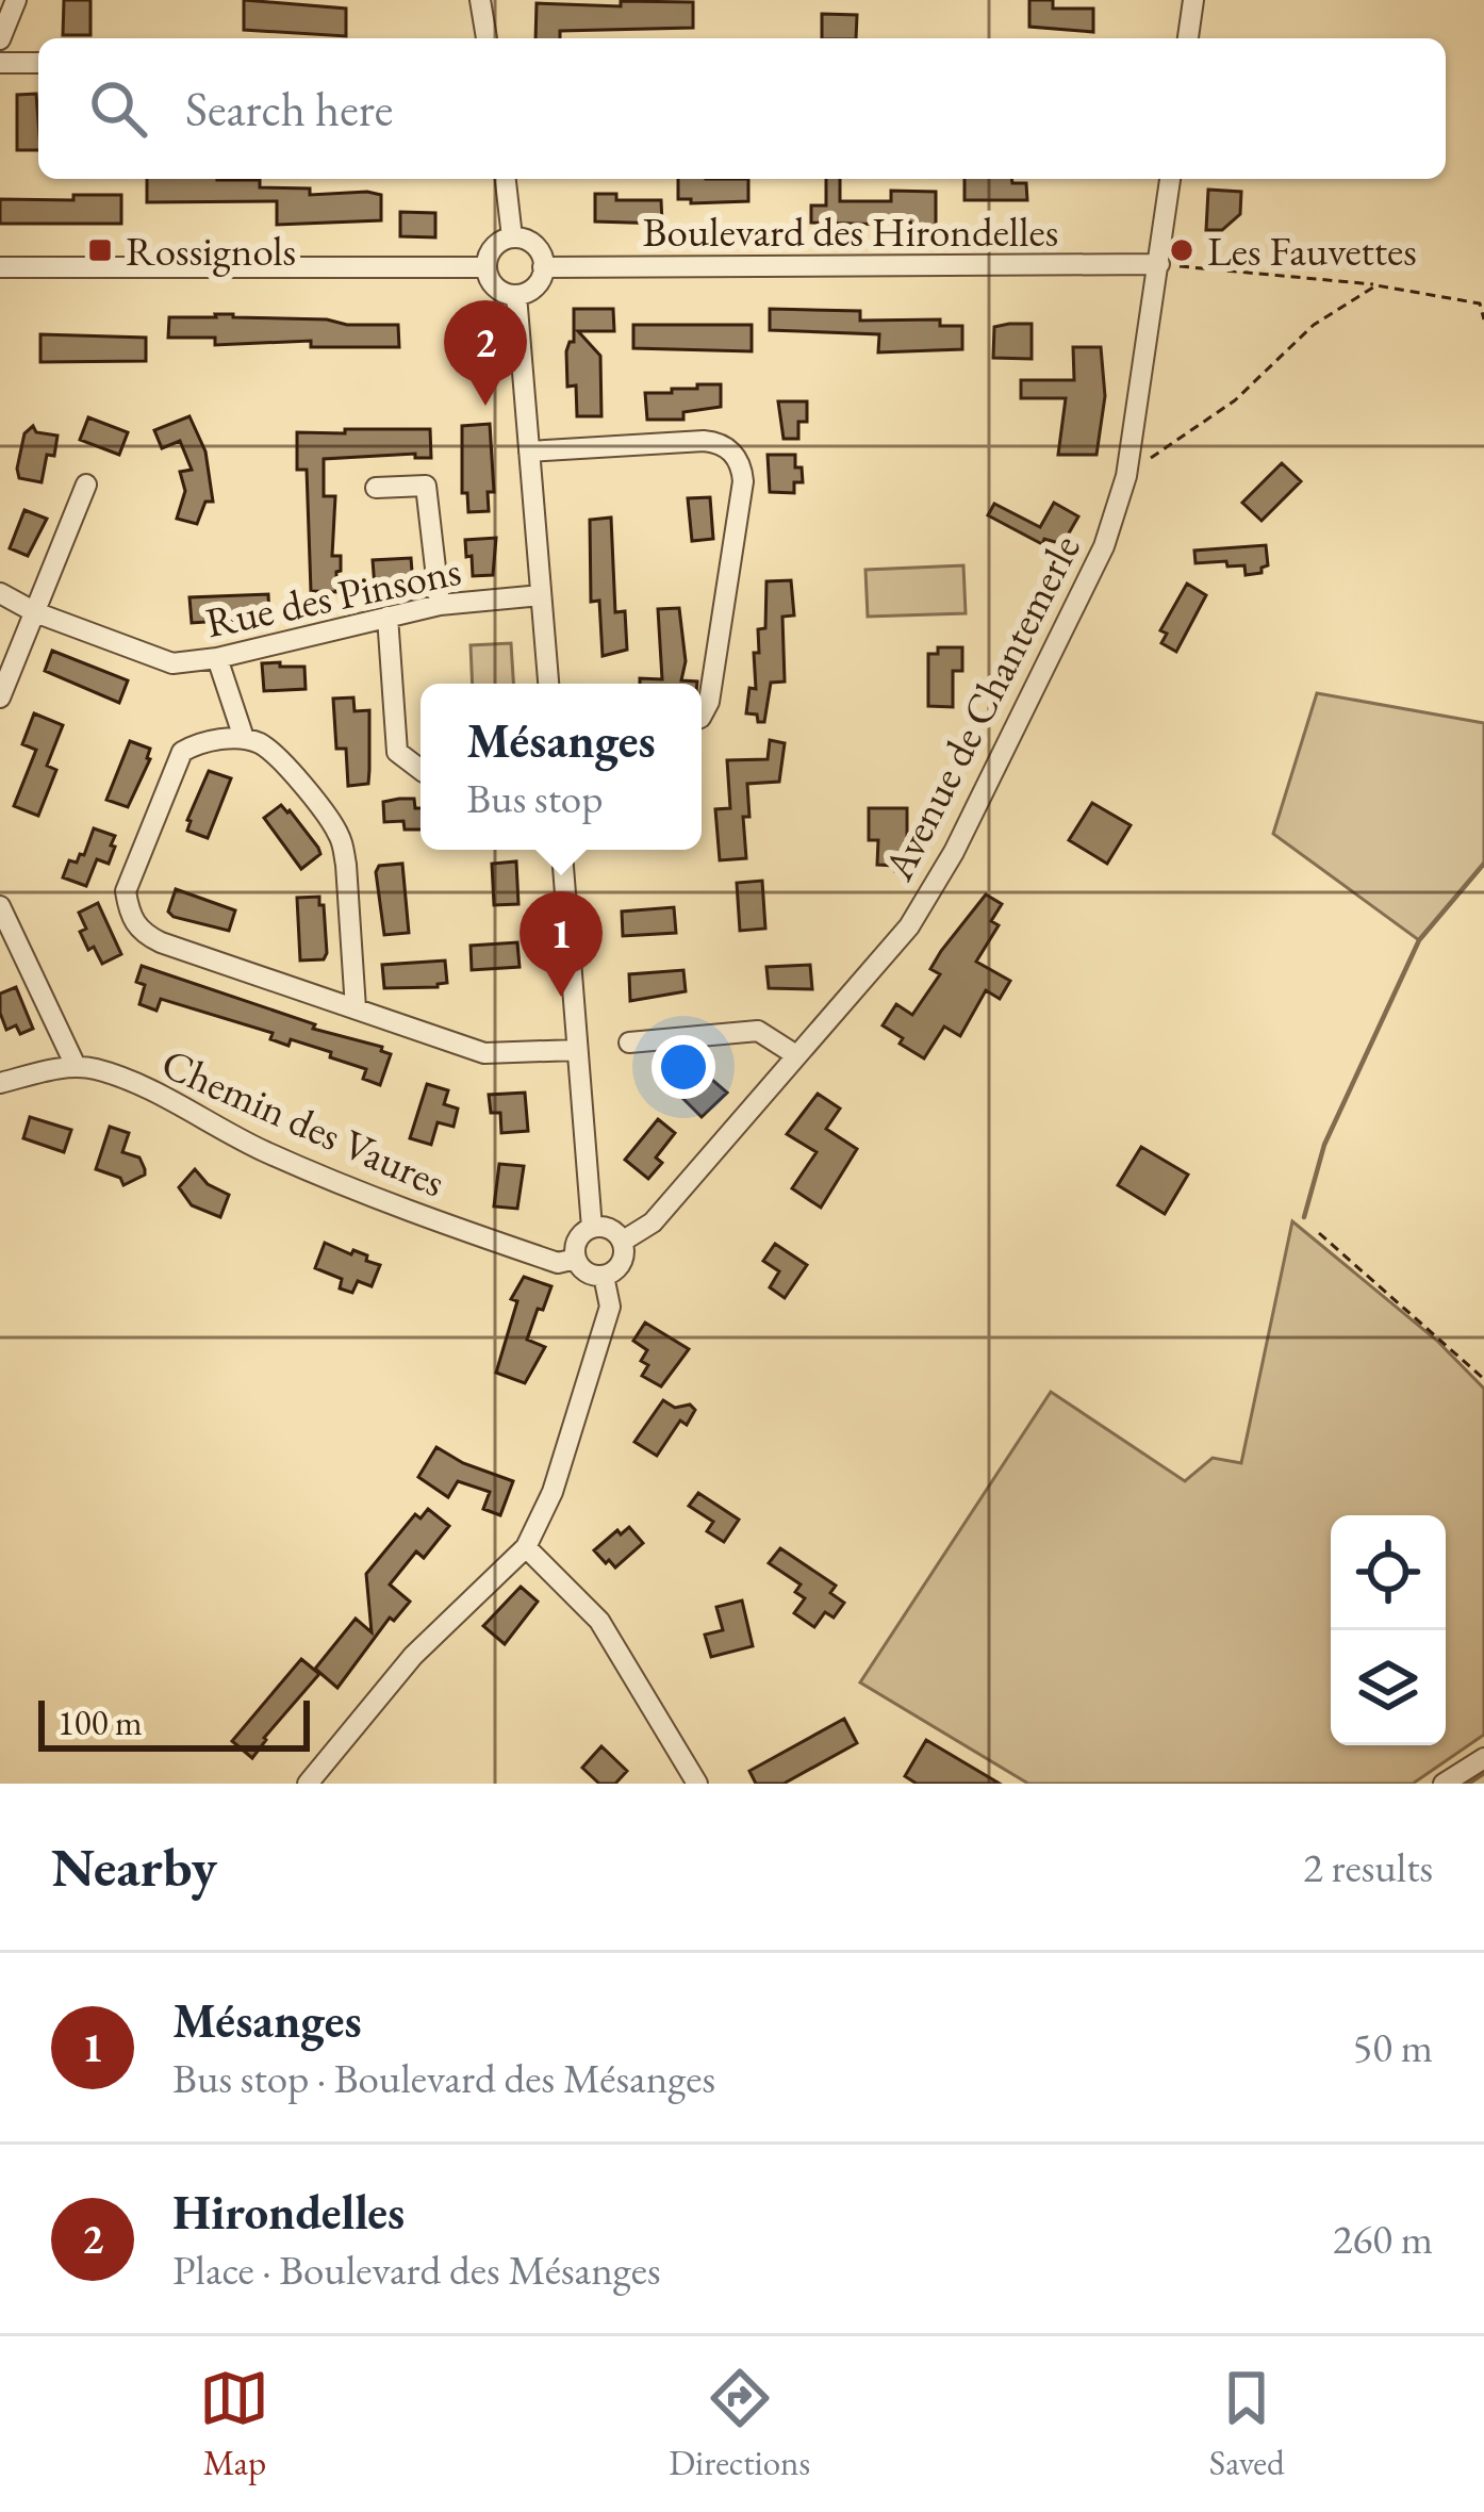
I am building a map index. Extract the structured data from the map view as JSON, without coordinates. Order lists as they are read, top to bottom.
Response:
{
  "streets": {
    "street": [
      "Boulevard des Hirondelles",
      "Rue des Pinsons",
      "Avenue de Chantemerle",
      "Chemin des Vaures"
    ]
  },
  "crossings": [
    ["Boulevard des Hirondelles", "Avenue de Chantemerle"],
    ["Avenue de Chantemerle", "Chemin des Vaures"]
  ],
  "places": {
    "transit": ["Rossignols"],
    "other": ["Les Fauvettes"]
  },
  "scale_bar": "100 m",
  "page": {
    "search": "Search here",
    "pins": ["2", "1"],
    "popup": ["Mésanges", "Bus stop"],
    "scale": "100 m",
    "heading": ["Nearby", "2 results"],
    "list": [
      {
        "mark": "1",
        "name": "Mésanges",
        "note": "Bus stop · Boulevard des Mésanges",
        "value": "50 m"
      },
      {
        "mark": "2",
        "name": "Hirondelles",
        "note": "Place · Boulevard des Mésanges",
        "value": "260 m"
      }
    ],
    "nav": ["Map", "Directions", "Saved"]
  }
}
